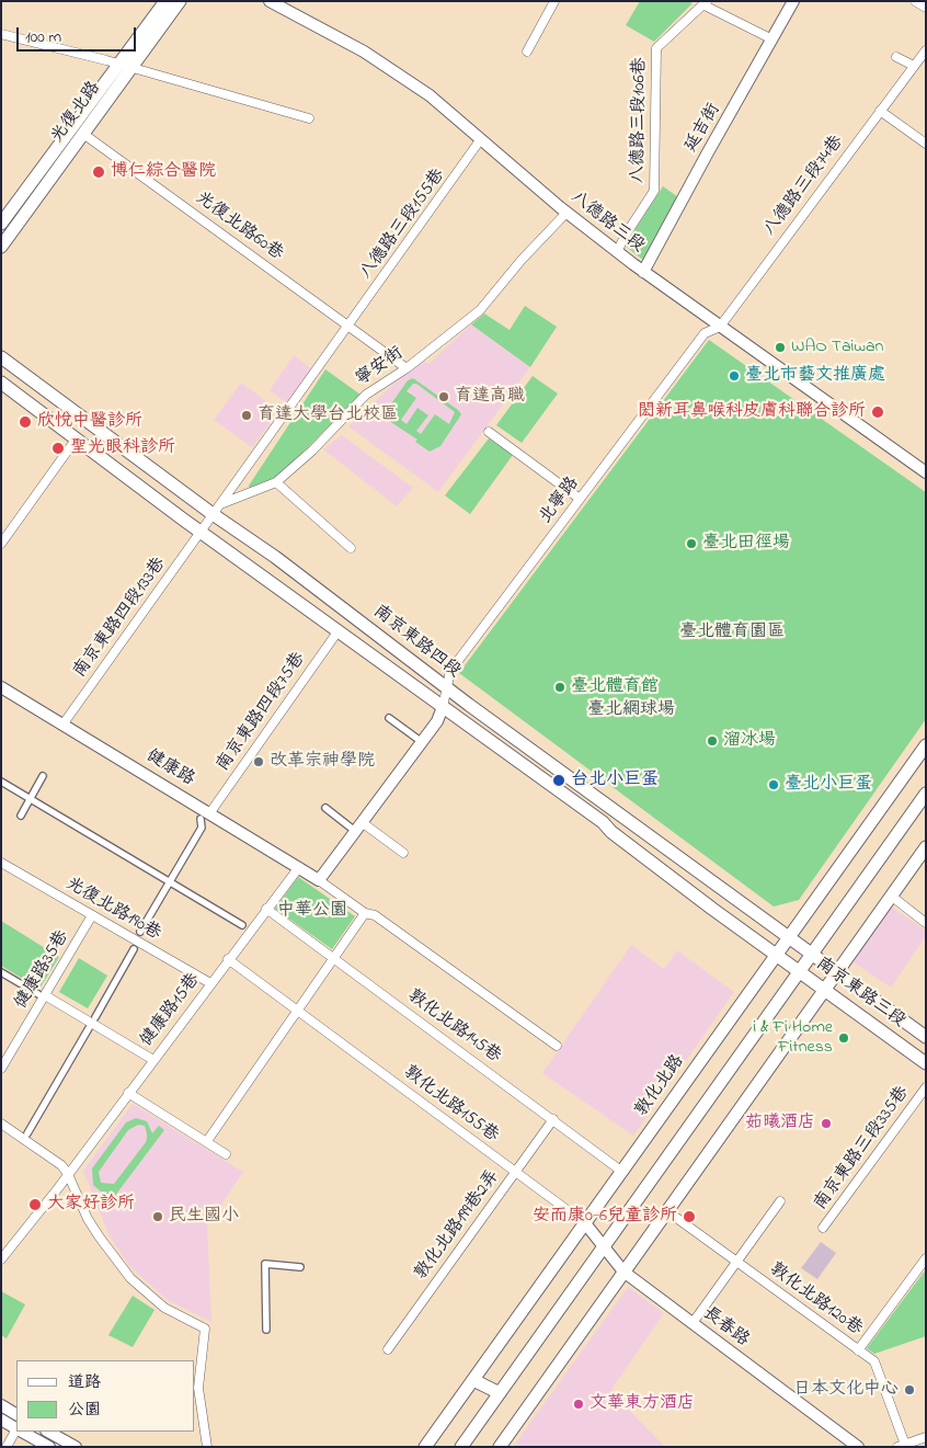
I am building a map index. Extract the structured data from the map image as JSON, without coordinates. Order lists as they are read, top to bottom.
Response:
{
  "streets": {
    "main road": [
      "光復北路",
      "南京東路四段",
      "南京東路三段",
      "敦化北路"
    ],
    "street": [
      "八德路三段106巷",
      "延吉街",
      "八德路三段74巷",
      "八德路三段",
      "八德路三段155巷",
      "光復北路60巷",
      "寧安街",
      "北寧路",
      "南京東路四段133巷",
      "南京東路四段75巷",
      "健康路",
      "光復北路190巷",
      "健康路35巷",
      "健康路15巷",
      "敦化北路145巷",
      "敦化北路155巷",
      "南京東路三段335巷",
      "敦化北路199巷2弄",
      "敦化北路120巷",
      "長春路"
    ]
  },
  "crossings": [
    ["光復北路", "光復北路60巷"],
    ["八德路三段106巷", "八德路三段"],
    ["延吉街", "八德路三段"],
    ["八德路三段74巷", "八德路三段"],
    ["八德路三段74巷", "北寧路"],
    ["八德路三段", "八德路三段155巷"],
    ["八德路三段", "寧安街"],
    ["八德路三段", "北寧路"],
    ["八德路三段155巷", "光復北路60巷"],
    ["八德路三段155巷", "寧安街"],
    ["八德路三段155巷", "南京東路四段"],
    ["光復北路60巷", "寧安街"],
    ["寧安街", "南京東路四段"],
    ["北寧路", "南京東路四段"],
    ["南京東路四段133巷", "南京東路四段"],
    ["南京東路四段133巷", "健康路"],
    ["南京東路四段", "南京東路四段75巷"],
    ["南京東路四段", "南京東路三段"],
    ["南京東路四段", "敦化北路"],
    ["南京東路四段75巷", "健康路"],
    ["健康路", "健康路15巷"],
    ["光復北路190巷", "健康路35巷"],
    ["光復北路190巷", "健康路15巷"],
    ["健康路15巷", "敦化北路145巷"],
    ["健康路15巷", "敦化北路155巷"],
    ["敦化北路145巷", "敦化北路"],
    ["敦化北路145巷", "敦化北路199巷2弄"],
    ["敦化北路", "敦化北路155巷"],
    ["敦化北路", "長春路"],
    ["敦化北路155巷", "敦化北路199巷2弄"],
    ["敦化北路155巷", "長春路"]
  ],
  "parks": ["臺北體育園區", "臺北網球場", "中華公園"],
  "places": [
    "博仁綜合醫院",
    "WAO Taiwan",
    "臺北市藝文推廣處",
    "育達高職",
    "閎新耳鼻喉科皮膚科聯合診所",
    "育達大學台北校區",
    "欣悅中醫診所",
    "聖光眼科診所",
    "臺北田徑場",
    "臺北體育館",
    "溜冰場",
    "改革宗神學院",
    "台北小巨蛋",
    "臺北小巨蛋",
    "i & Fi Home Fitness",
    "茹曦酒店",
    "大家好診所",
    "民生國小",
    "安而康0-6兒童診所",
    "日本文化中心",
    "文華東方酒店"
  ],
  "legend": ["道路", "公園"],
  "scale_bar": "100 m"
}
